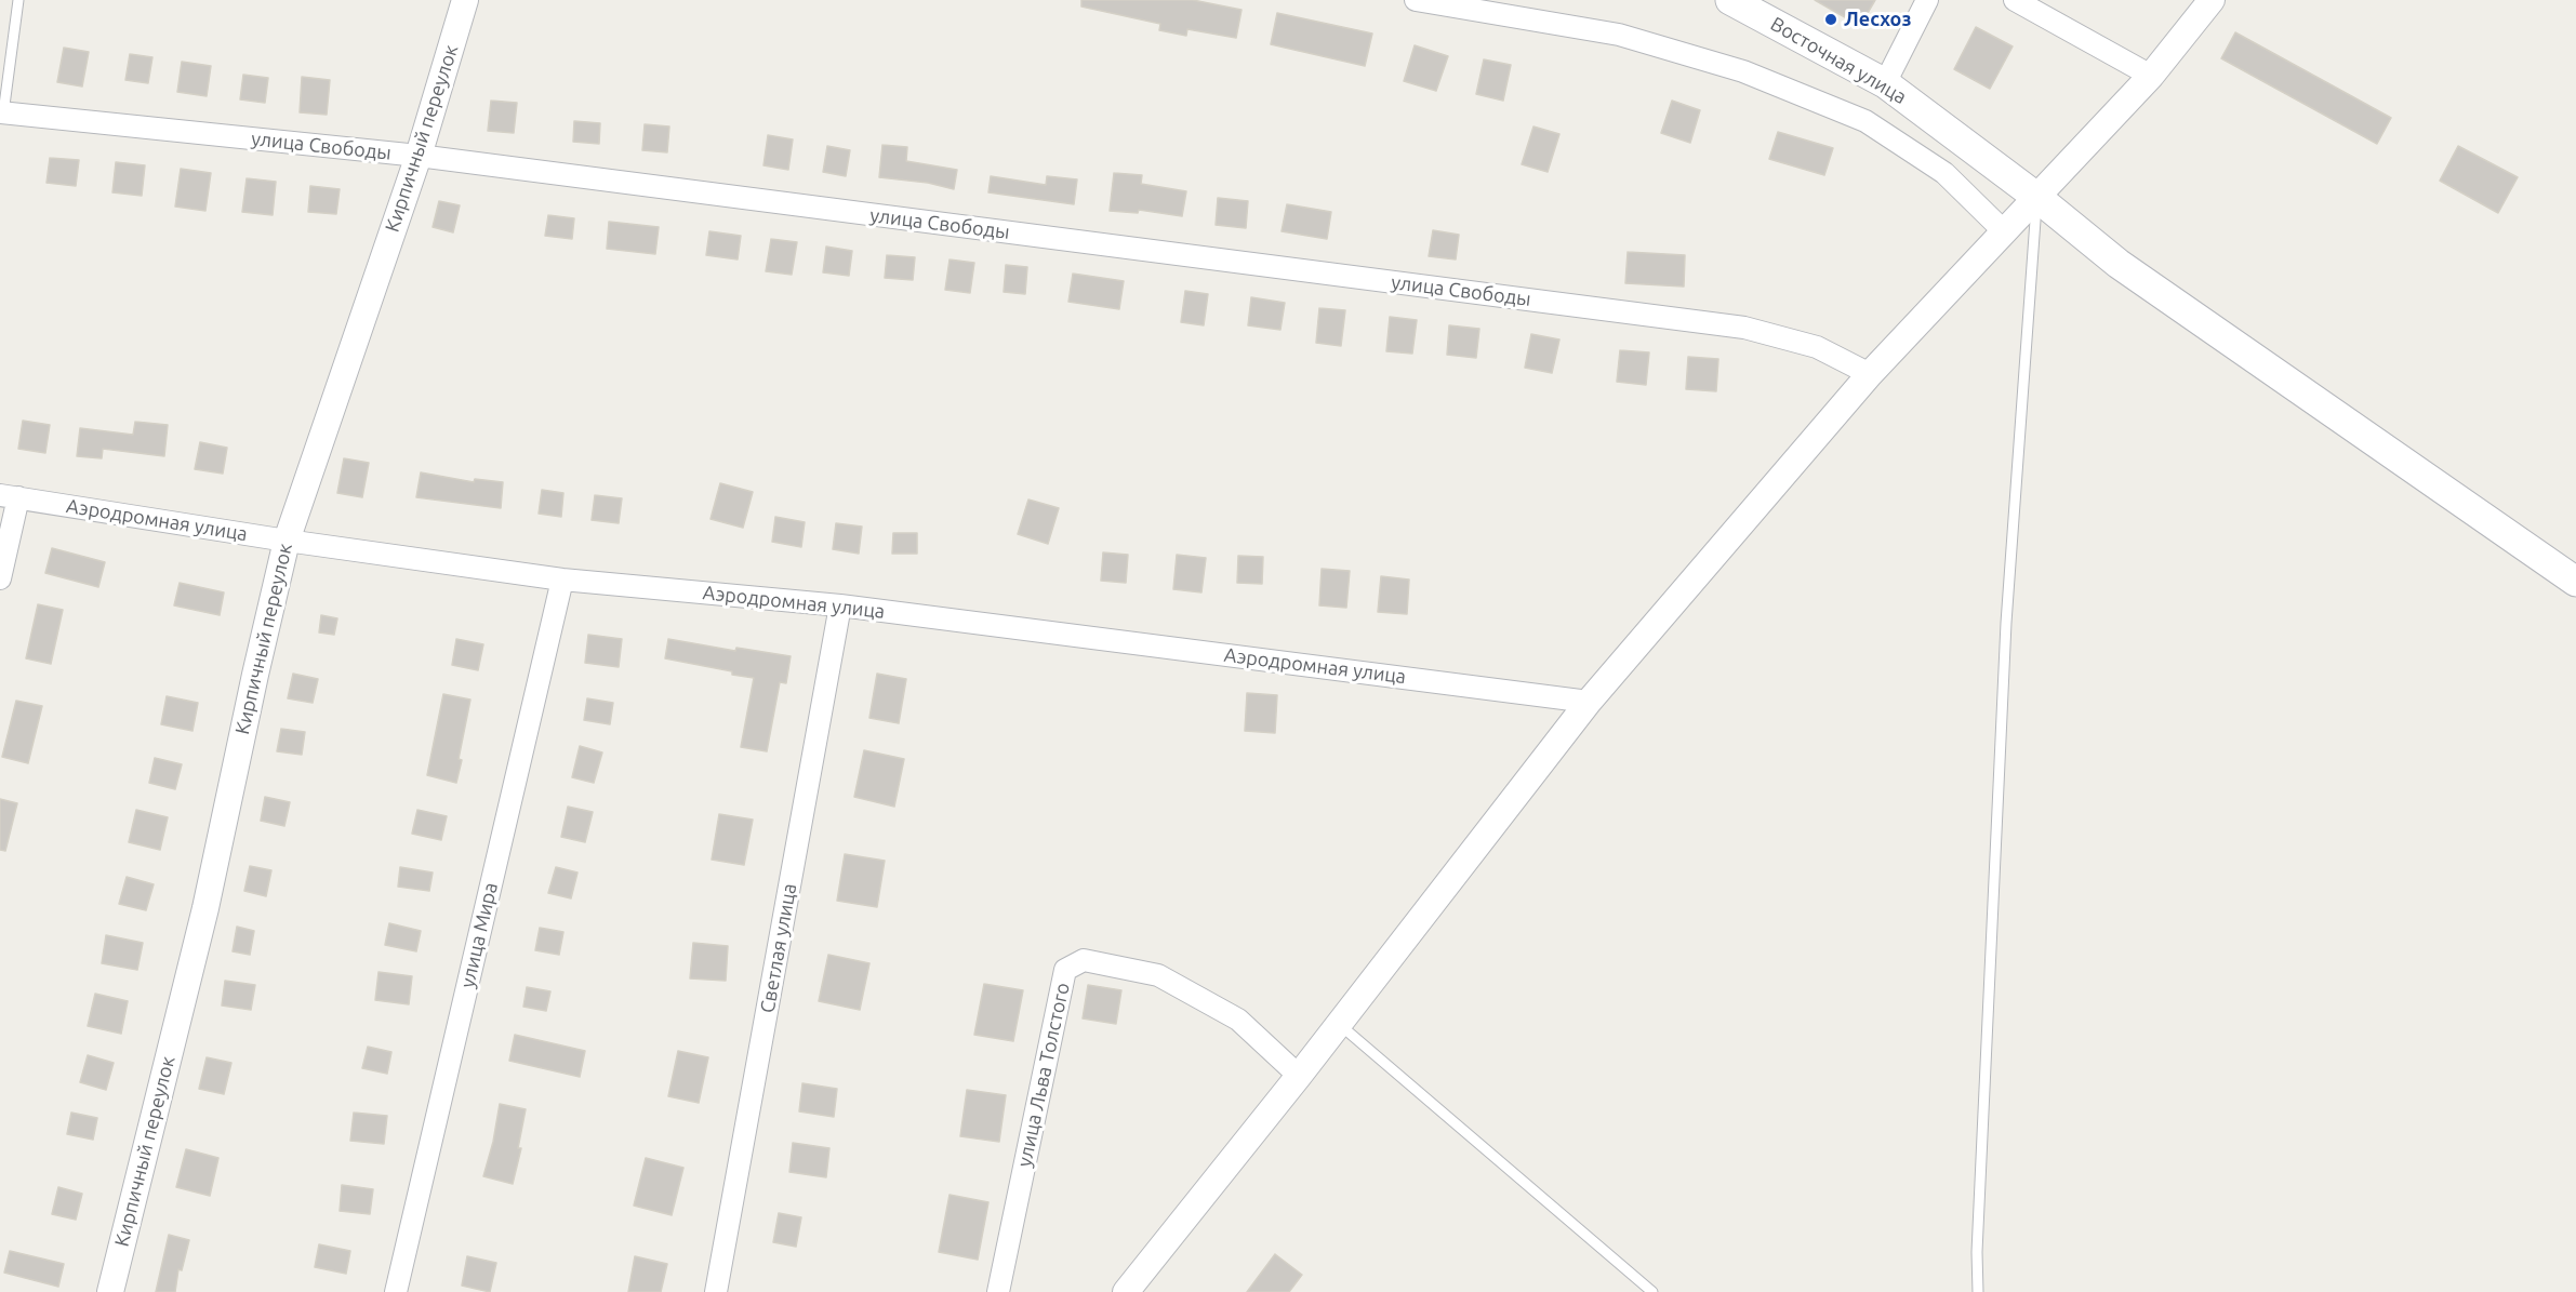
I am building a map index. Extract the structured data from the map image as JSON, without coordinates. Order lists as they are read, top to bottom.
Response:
{
  "streets": {
    "main road": ["Восточная улица"],
    "street": [
      "Кирпичный переулок",
      "улица Свободы",
      "Аэродромная улица",
      "улица Мира",
      "Светлая улица",
      "улица Льва Толстого"
    ]
  },
  "crossings": [
    ["Кирпичный переулок", "улица Свободы"],
    ["Кирпичный переулок", "Аэродромная улица"],
    ["Аэродромная улица", "улица Мира"],
    ["Аэродромная улица", "Светлая улица"]
  ],
  "places": ["Лесхоз"]
}
